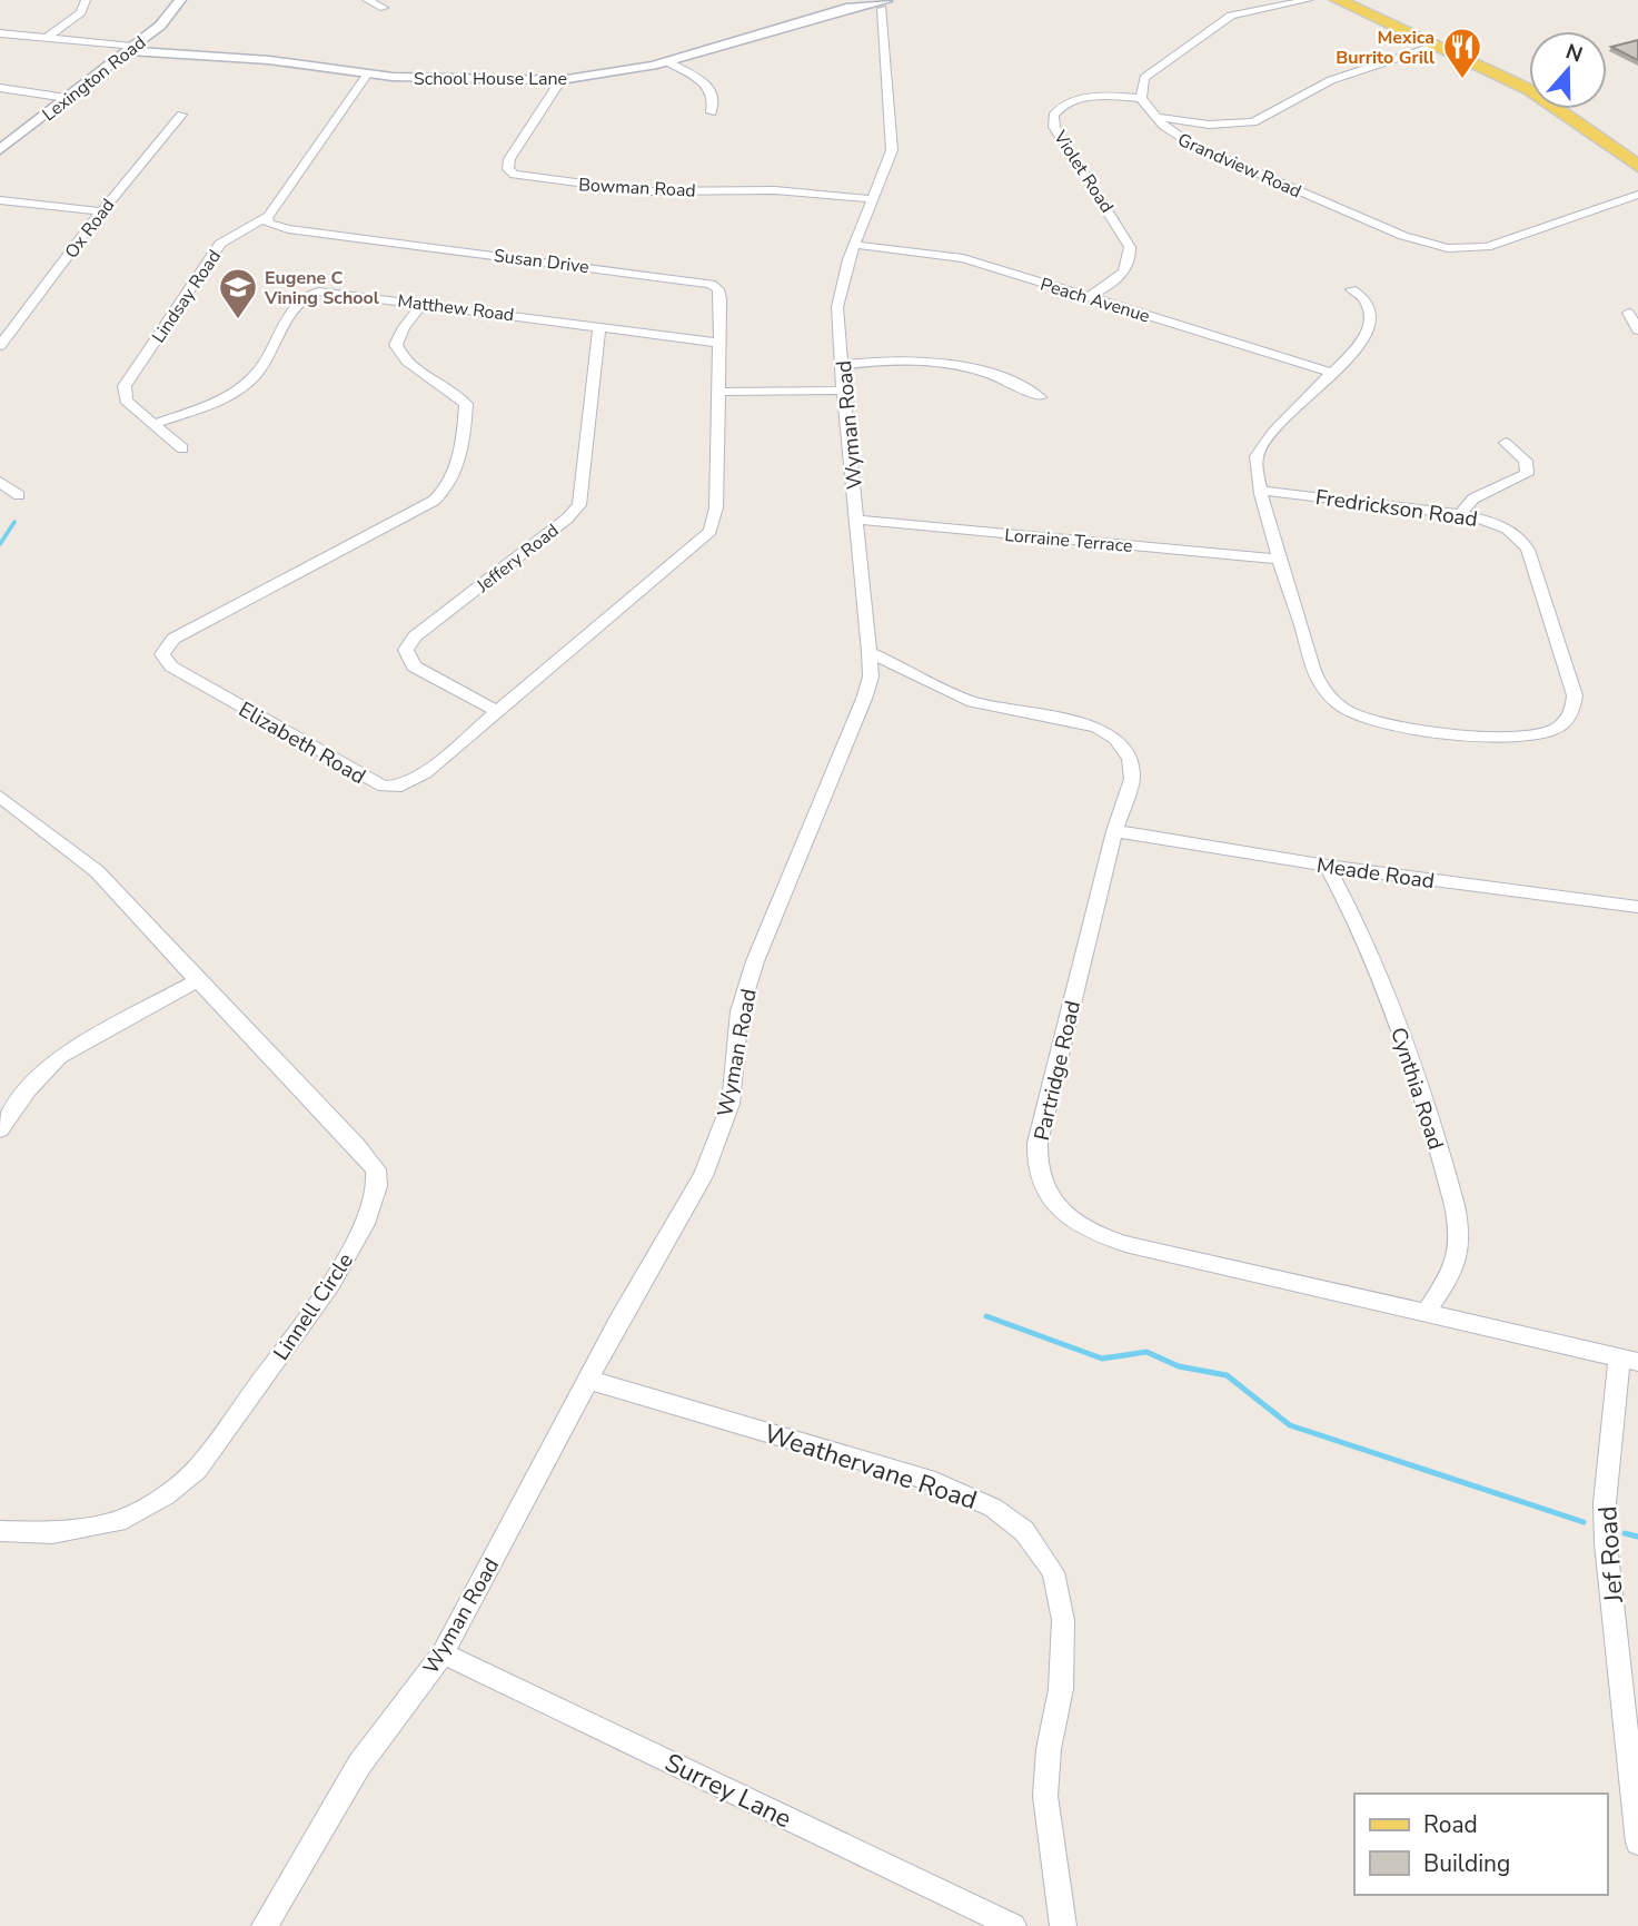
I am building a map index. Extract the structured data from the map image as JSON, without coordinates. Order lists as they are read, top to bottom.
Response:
{
  "streets": {
    "street": [
      "Lexington Road",
      "School House Lane",
      "Grandview Road",
      "Violet Road",
      "Bowman Road",
      "Ox Road",
      "Susan Drive",
      "Lindsay Road",
      "Peach Avenue",
      "Matthew Road",
      "Wyman Road",
      "Fredrickson Road",
      "Lorraine Terrace",
      "Jeffery Road",
      "Elizabeth Road",
      "Meade Road",
      "Partridge Road",
      "Cynthia Road",
      "Linnell Circle",
      "Weathervane Road",
      "Jef Road",
      "Surrey Lane"
    ]
  },
  "crossings": [
    ["Lexington Road", "School House Lane"],
    ["School House Lane", "Bowman Road"],
    ["School House Lane", "Lindsay Road"],
    ["School House Lane", "Wyman Road"],
    ["Grandview Road", "Violet Road"],
    ["Violet Road", "Peach Avenue"],
    ["Bowman Road", "Wyman Road"],
    ["Susan Drive", "Lindsay Road"],
    ["Susan Drive", "Matthew Road"],
    ["Susan Drive", "Elizabeth Road"],
    ["Lindsay Road", "Matthew Road"],
    ["Peach Avenue", "Wyman Road"],
    ["Peach Avenue", "Fredrickson Road"],
    ["Matthew Road", "Jeffery Road"],
    ["Matthew Road", "Elizabeth Road"],
    ["Wyman Road", "Lorraine Terrace"],
    ["Wyman Road", "Partridge Road"],
    ["Wyman Road", "Weathervane Road"],
    ["Wyman Road", "Surrey Lane"],
    ["Fredrickson Road", "Lorraine Terrace"],
    ["Jeffery Road", "Elizabeth Road"],
    ["Meade Road", "Partridge Road"],
    ["Meade Road", "Cynthia Road"],
    ["Partridge Road", "Cynthia Road"],
    ["Partridge Road", "Jef Road"]
  ],
  "places": {
    "restaurant": ["Mexica Burrito Grill"],
    "school or university": ["Eugene C Vining School"]
  },
  "legend": ["Road", "Building"],
  "north": "top"
}
